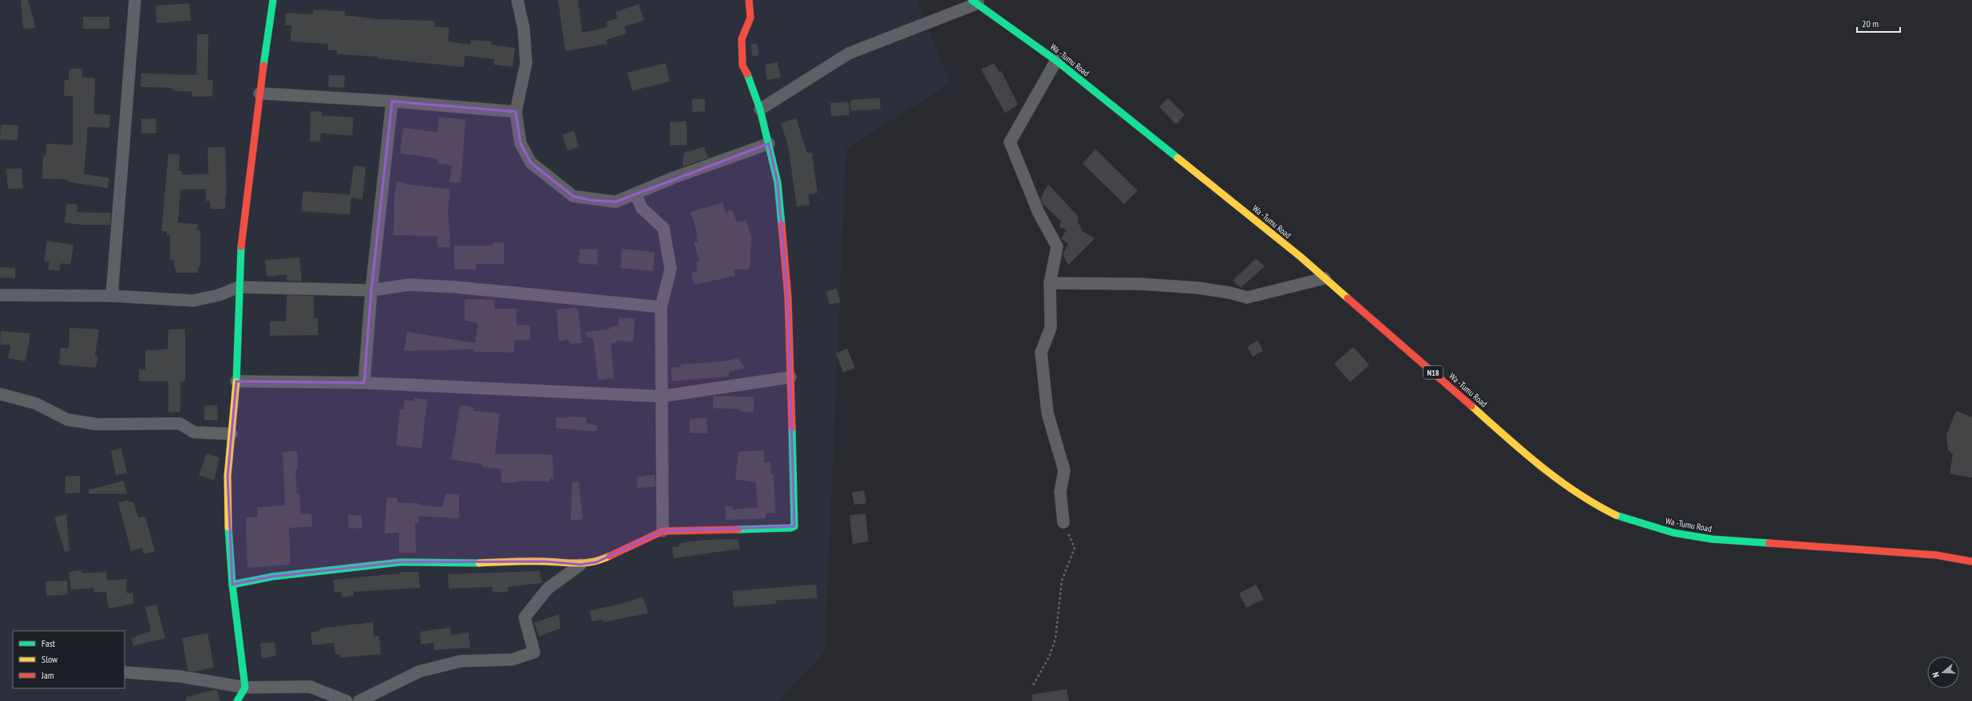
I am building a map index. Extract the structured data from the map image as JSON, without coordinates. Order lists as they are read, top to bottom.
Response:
{
  "streets": {
    "main road": ["Wa -Tumu Road", "N18"]
  },
  "legend": ["Fast", "Slow", "Jam"],
  "scale_bar": "20 m",
  "north": "left"
}
